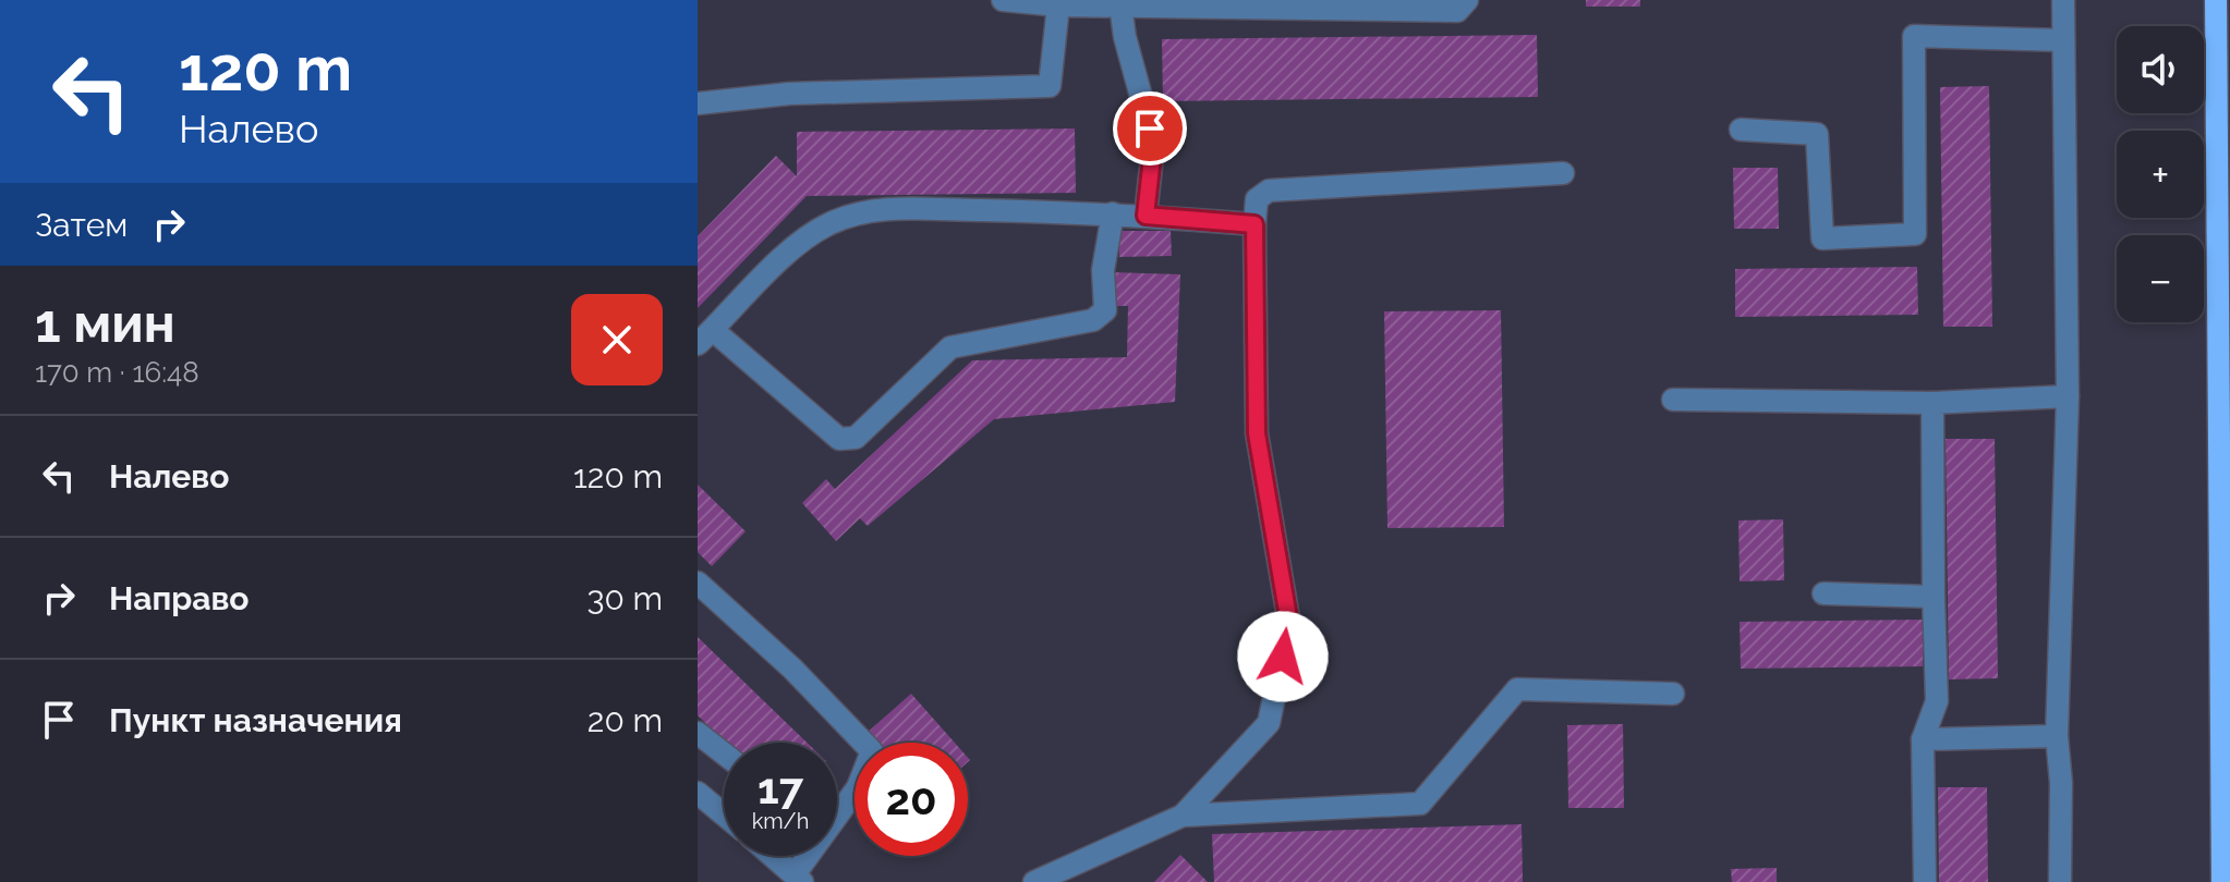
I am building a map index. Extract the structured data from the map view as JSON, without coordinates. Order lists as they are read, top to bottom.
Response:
{
  "page": {
    "turn": ["120 m", "Налево"],
    "map_buttons": ["+", "−"],
    "then": "Затем",
    "heading": ["1 мин", "170 m · 16:48"],
    "list": [
      {
        "name": "Налево",
        "value": "120 m"
      },
      {
        "name": "Направо",
        "value": "30 m"
      },
      {
        "name": "Пункт назначения",
        "value": "20 m"
      }
    ],
    "speed": "17 km/h",
    "limit": "20"
  }
}
